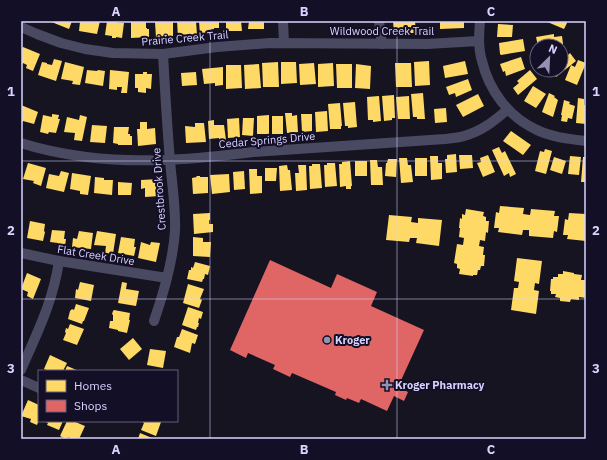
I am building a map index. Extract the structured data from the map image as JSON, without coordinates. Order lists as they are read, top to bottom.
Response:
{
  "streets": {
    "street": [
      "Wildwood Creek Trail",
      "Prairie Creek Trail",
      "Cedar Springs Drive",
      "Crestbrook Drive",
      "Flat Creek Drive"
    ]
  },
  "crossings": [
    ["Wildwood Creek Trail", "Prairie Creek Trail"],
    ["Prairie Creek Trail", "Crestbrook Drive"],
    ["Cedar Springs Drive", "Crestbrook Drive"],
    ["Crestbrook Drive", "Flat Creek Drive"]
  ],
  "places": {
    "other": ["Kroger"],
    "health": ["Kroger Pharmacy"]
  },
  "legend": ["Homes", "Shops"],
  "north": "top right",
  "grid": {
    "columns": ["A", "B", "C"],
    "rows": ["1", "2", "3"]
  }
}
